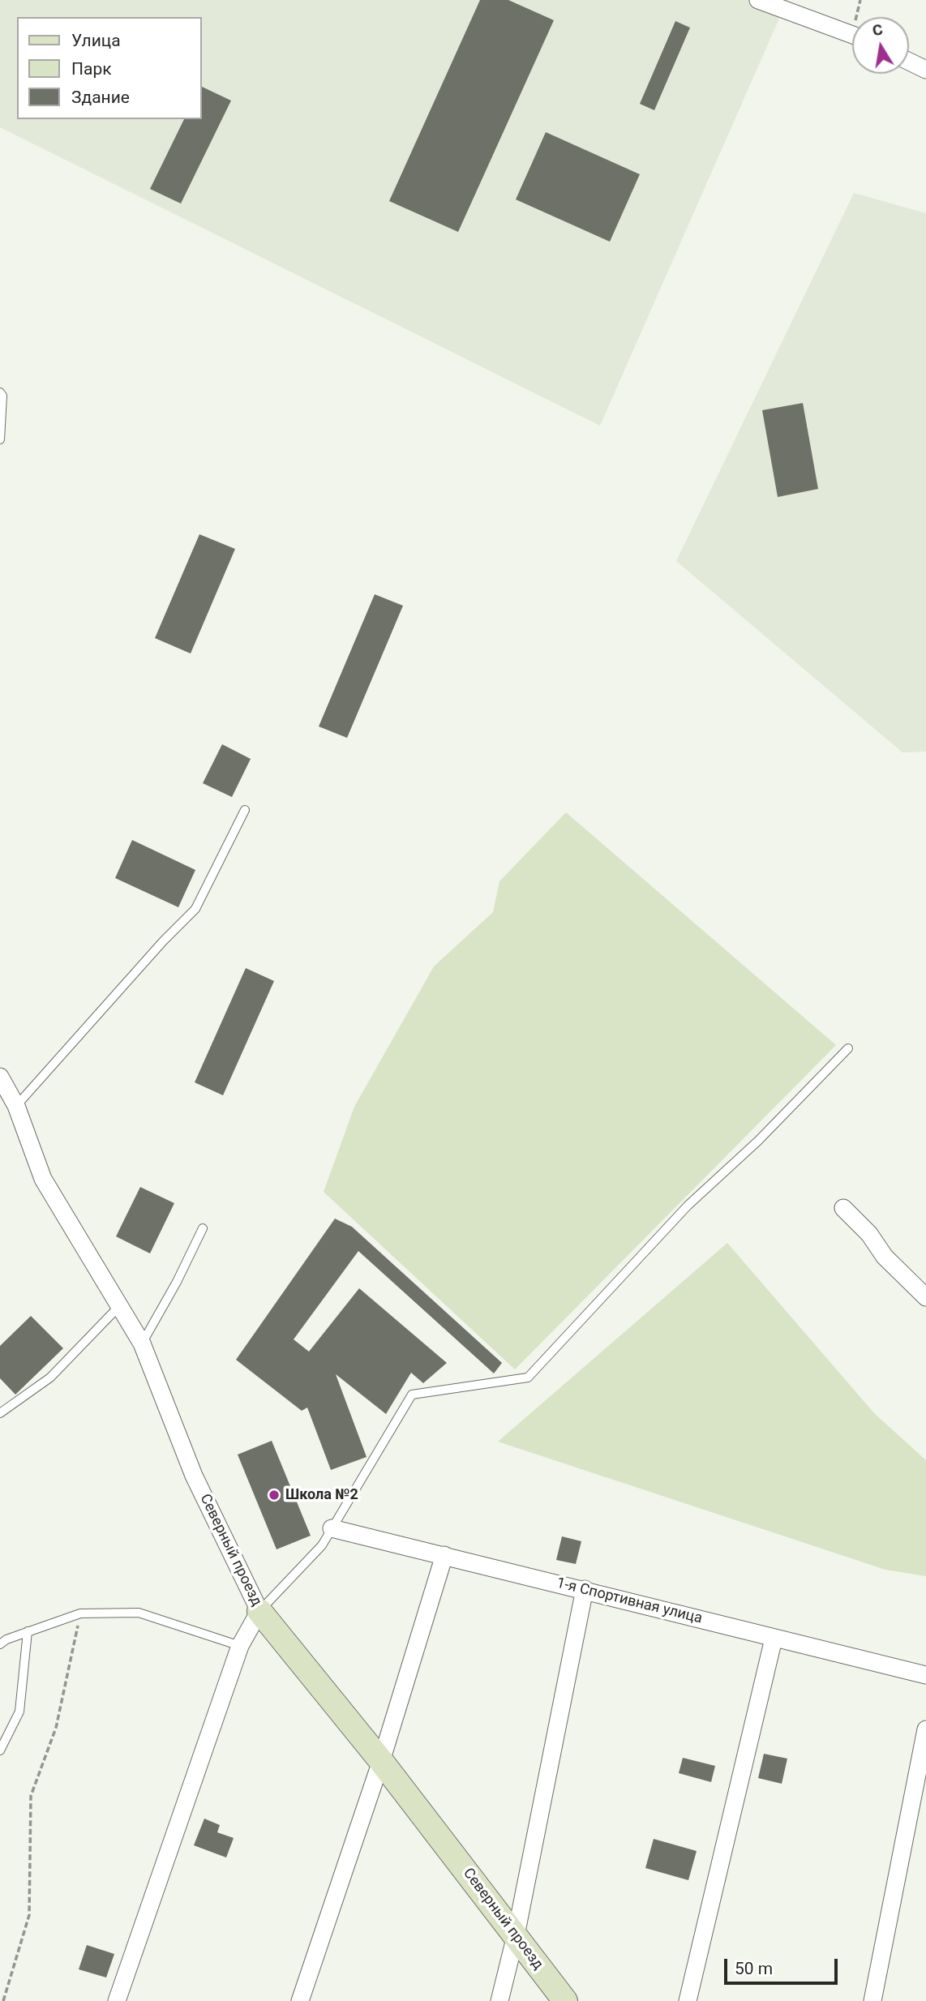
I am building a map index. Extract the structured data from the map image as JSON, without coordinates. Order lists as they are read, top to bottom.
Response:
{
  "streets": {
    "street": ["Северный проезд", "1-я Спортивная улица"]
  },
  "places": ["Школа №2"],
  "legend": ["Улица", "Парк", "Здание"],
  "scale_bar": "50 m",
  "north": "top"
}
